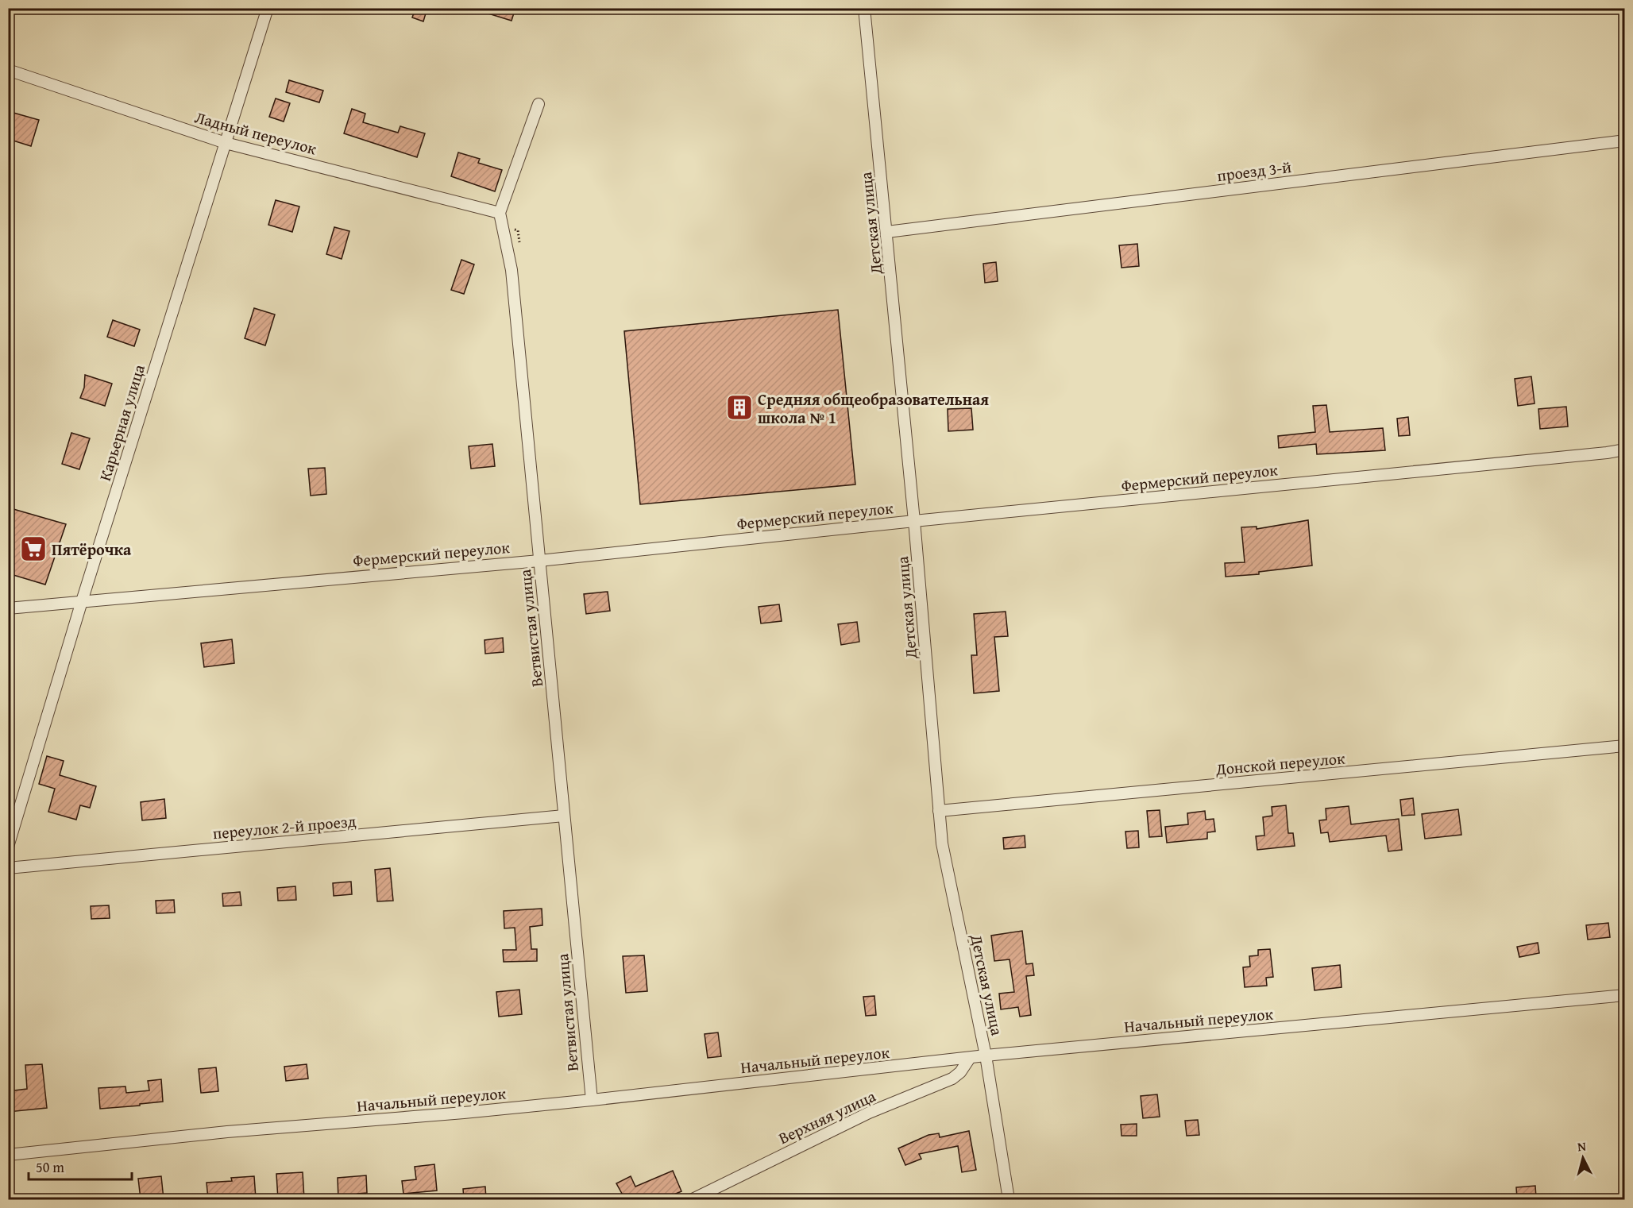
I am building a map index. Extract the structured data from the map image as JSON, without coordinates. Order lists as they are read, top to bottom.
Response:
{
  "streets": {
    "street": [
      "Ладный переулок",
      "проезд 3-й",
      "Детская улица",
      "Карьерная улица",
      "Фермерский переулок",
      "Ветвистая улица",
      "Донской переулок",
      "переулок 2-й проезд",
      "Начальный переулок",
      "Верхняя улица"
    ]
  },
  "crossings": [
    ["Ладный переулок", "Карьерная улица"],
    ["Ладный переулок", "Ветвистая улица"],
    ["проезд 3-й", "Детская улица"],
    ["Детская улица", "Фермерский переулок"],
    ["Детская улица", "Донской переулок"],
    ["Детская улица", "Начальный переулок"],
    ["Карьерная улица", "Фермерский переулок"],
    ["Фермерский переулок", "Ветвистая улица"],
    ["Ветвистая улица", "переулок 2-й проезд"],
    ["Ветвистая улица", "Начальный переулок"],
    ["Начальный переулок", "Верхняя улица"]
  ],
  "places": {
    "building": ["Средняя общеобразовательная школа № 1"],
    "supermarket": ["Пятёрочка"]
  },
  "scale_bar": "50 m",
  "north": "top"
}
